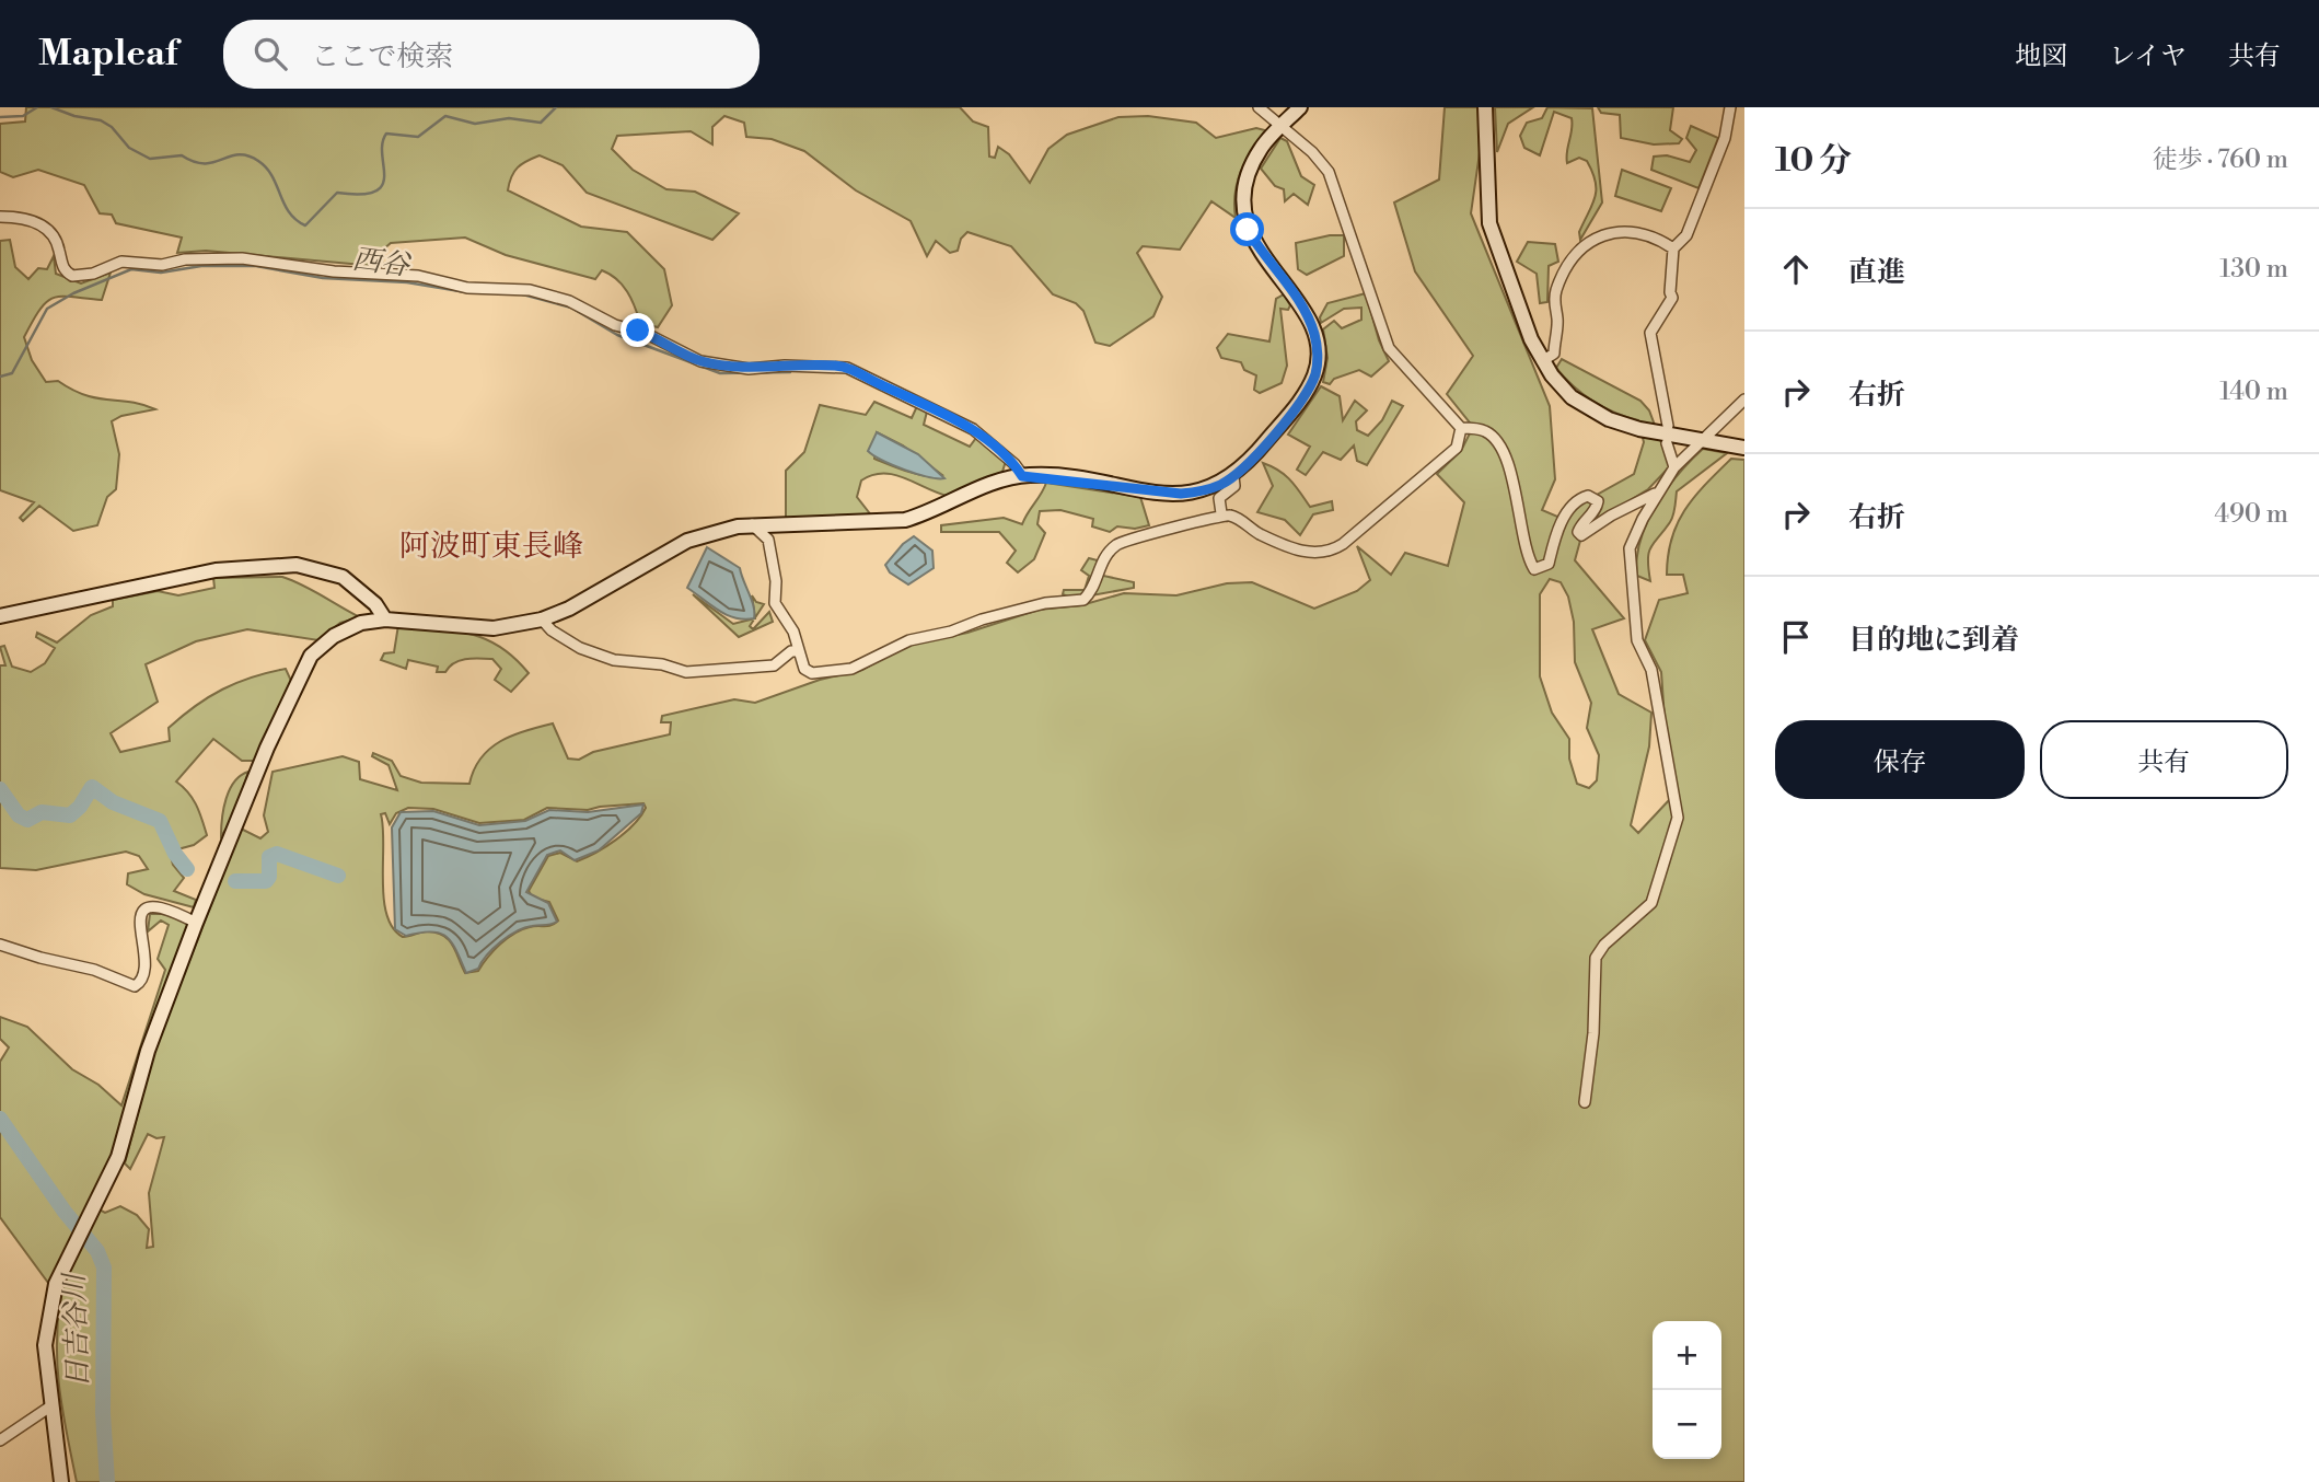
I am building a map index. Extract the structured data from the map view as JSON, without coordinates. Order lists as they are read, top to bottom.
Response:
{
  "districts": ["阿波町東長峰"],
  "water": ["西谷", "日吉谷川"],
  "page": {
    "header": "Mapleaf",
    "search": "ここで検索",
    "nav": ["地図", "レイヤ", "共有"],
    "heading": ["10 分", "徒歩 · 760 m"],
    "list": [
      ["直進", "130 m"],
      ["右折", "140 m"],
      ["右折", "490 m"],
      "目的地に到着"
    ],
    "buttons": ["保存", "共有"],
    "map_buttons": ["+", "−"]
  }
}
